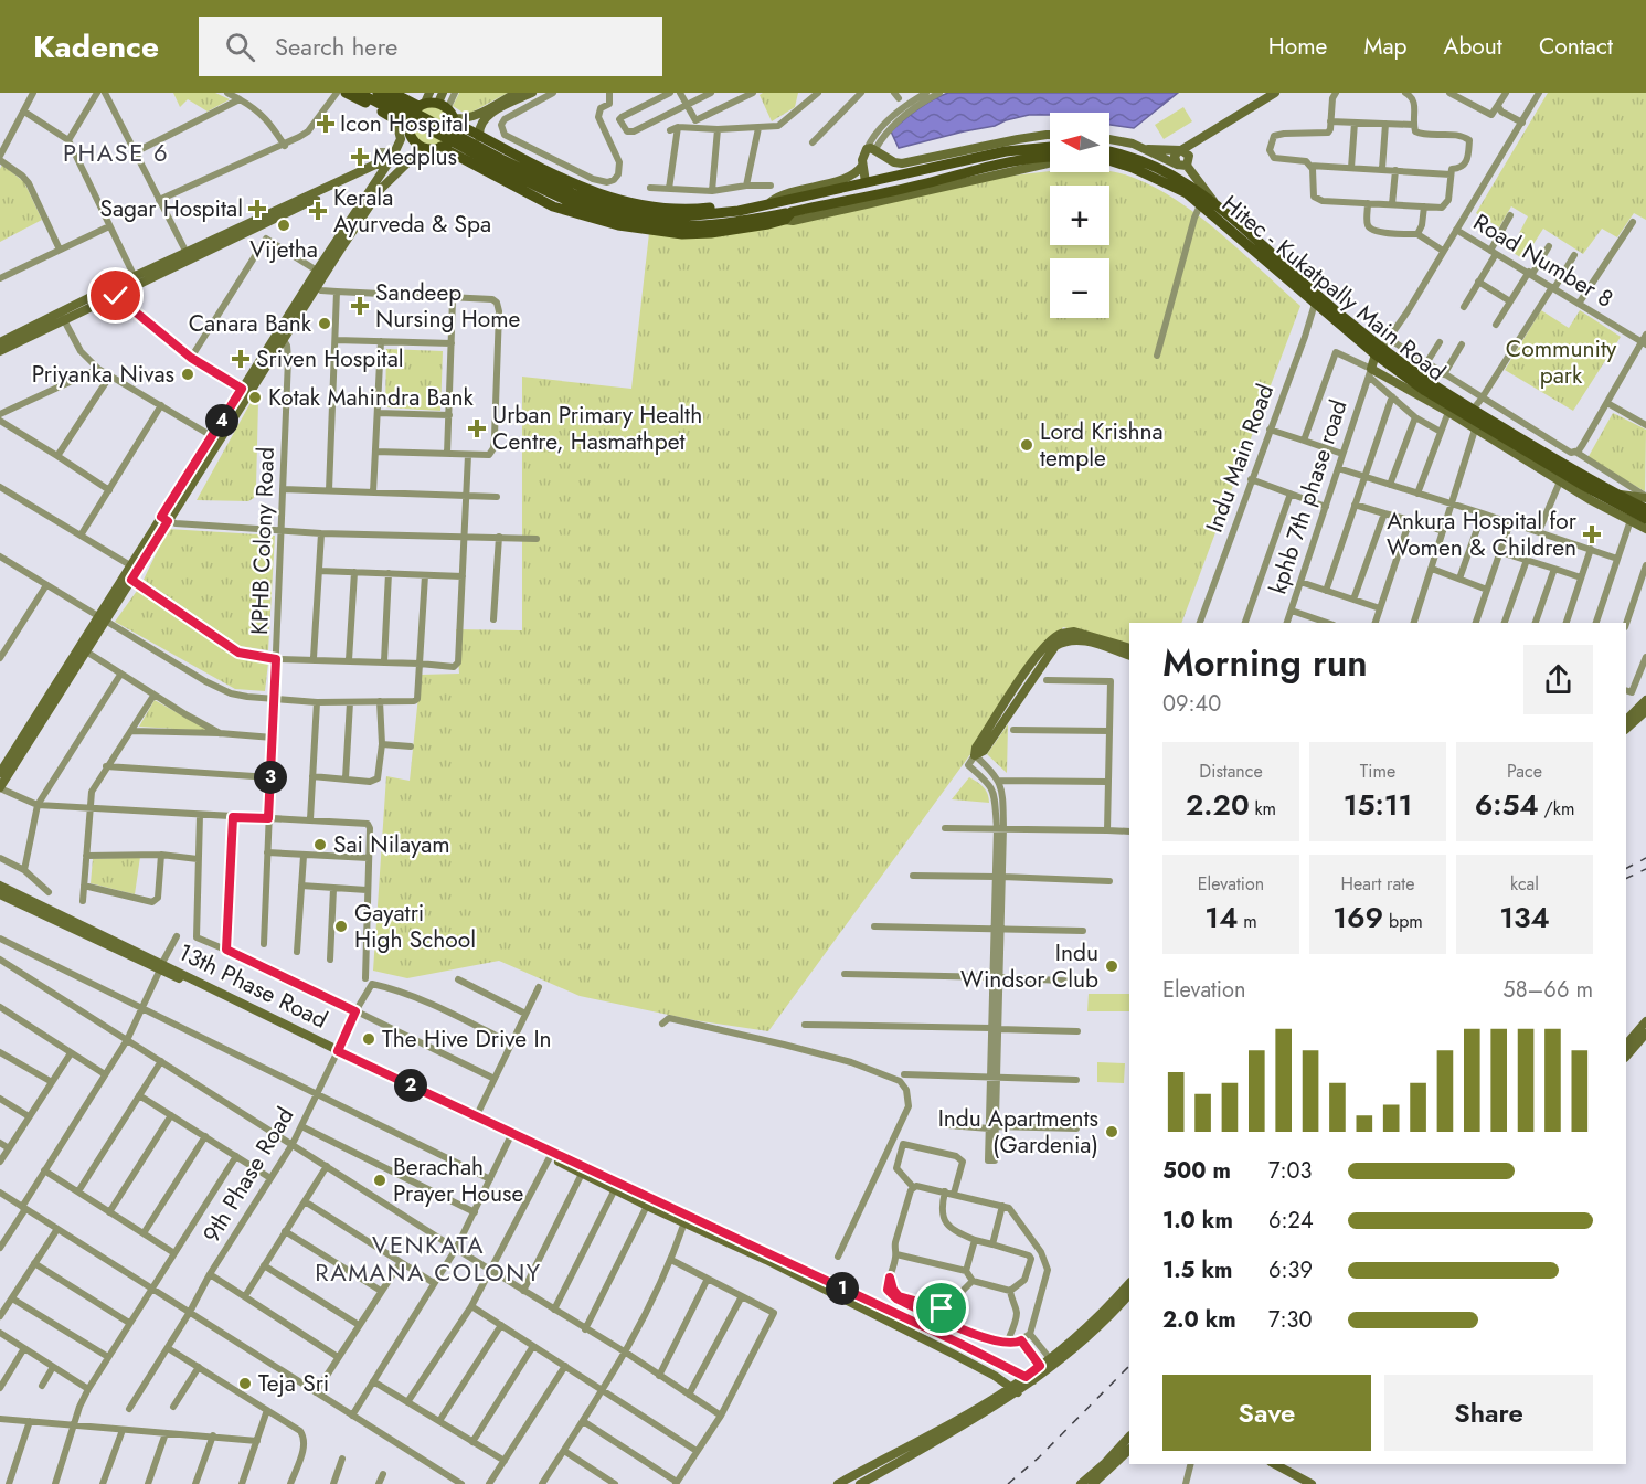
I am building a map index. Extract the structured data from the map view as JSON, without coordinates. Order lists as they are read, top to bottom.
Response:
{
  "streets": {
    "main road": ["Hitec - Kukatpally Main Road"],
    "street": [
      "Road Number 8",
      "Indu Main Road",
      "kphb 7th phase road",
      "KPHB Colony Road",
      "13th Phase Road",
      "9th Phase Road"
    ]
  },
  "crossings": [
    ["Hitec - Kukatpally Main Road", "Indu Main Road"],
    ["Hitec - Kukatpally Main Road", "kphb 7th phase road"],
    ["13th Phase Road", "9th Phase Road"]
  ],
  "districts": ["PHASE 6", "VENKATA RAMANA COLONY"],
  "parks": ["Community park"],
  "places": {
    "health": [
      "Icon Hospital",
      "Medplus",
      "Sagar Hospital",
      "Kerala Ayurveda & Spa",
      "Sandeep Nursing Home",
      "Sriven Hospital",
      "Urban Primary Health Centre, Hasmathpet",
      "Ankura Hospital for Women & Children"
    ],
    "other": [
      "Vijetha",
      "Canara Bank",
      "Priyanka Nivas",
      "Kotak Mahindra Bank",
      "Lord Krishna temple",
      "Sai Nilayam",
      "Gayatri High School",
      "Indu Windsor Club",
      "The Hive Drive In",
      "Indu Apartments (Gardenia)",
      "Berachah Prayer House",
      "Teja Sri"
    ]
  },
  "north": "left",
  "page": {
    "header": "Kadence",
    "search": "Search here",
    "nav": [
      "Home",
      "Map",
      "About",
      "Contact"
    ],
    "map_buttons": ["+", "−"],
    "pins": [
      "4",
      "3",
      "2",
      "1"
    ],
    "heading": ["Morning run", "09:40"],
    "stats": [
      ["Distance", "2.20 km"],
      ["Time", "15:11"],
      ["Pace", "6:54 /km"],
      ["Elevation", "14 m"],
      ["Heart rate", "169 bpm"],
      ["kcal", "134"]
    ],
    "chart": ["Elevation", "58–66 m"],
    "list": [
      {
        "name": "500 m",
        "note": "7:03"
      },
      {
        "name": "1.0 km",
        "note": "6:24"
      },
      {
        "name": "1.5 km",
        "note": "6:39"
      },
      {
        "name": "2.0 km",
        "note": "7:30"
      }
    ],
    "buttons": ["Save", "Share"]
  }
}
